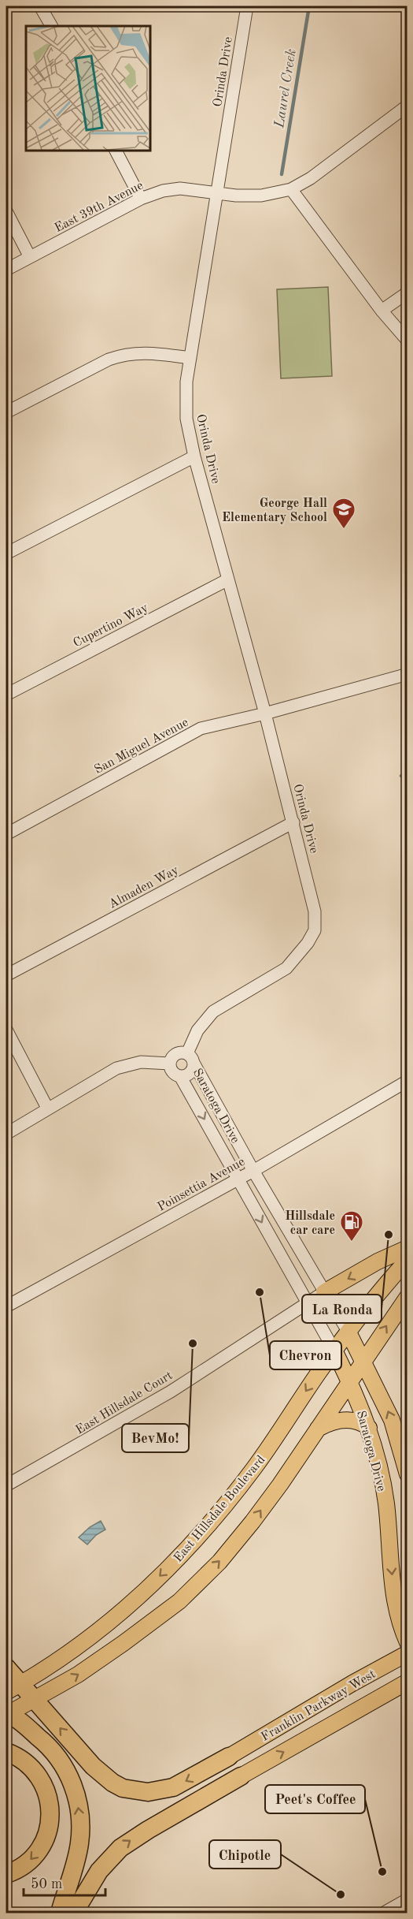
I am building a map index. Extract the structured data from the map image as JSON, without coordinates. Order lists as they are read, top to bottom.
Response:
{
  "streets": {
    "main road": ["Saratoga Drive", "East Hillsdale Boulevard", "Franklin Parkway West"],
    "street": [
      "Orinda Drive",
      "East 39th Avenue",
      "Cupertino Way",
      "San Miguel Avenue",
      "Almaden Way",
      "Poinsettia Avenue",
      "East Hillsdale Court"
    ]
  },
  "crossings": [
    ["Orinda Drive", "East 39th Avenue"],
    ["Orinda Drive", "Cupertino Way"],
    ["Orinda Drive", "San Miguel Avenue"],
    ["Orinda Drive", "Almaden Way"],
    ["Orinda Drive", "Saratoga Drive"],
    ["Saratoga Drive", "Poinsettia Avenue"],
    ["Saratoga Drive", "East Hillsdale Court"],
    ["Saratoga Drive", "East Hillsdale Boulevard"]
  ],
  "water": ["Laurel Creek"],
  "places": {
    "school or university": ["George Hall Elementary School"],
    "other": [
      "La Ronda",
      "Chevron",
      "BevMo!",
      "Peet's Coffee",
      "Chipotle"
    ],
    "fuel station": ["Hillsdale car care"]
  },
  "scale_bar": "50 m"
}
